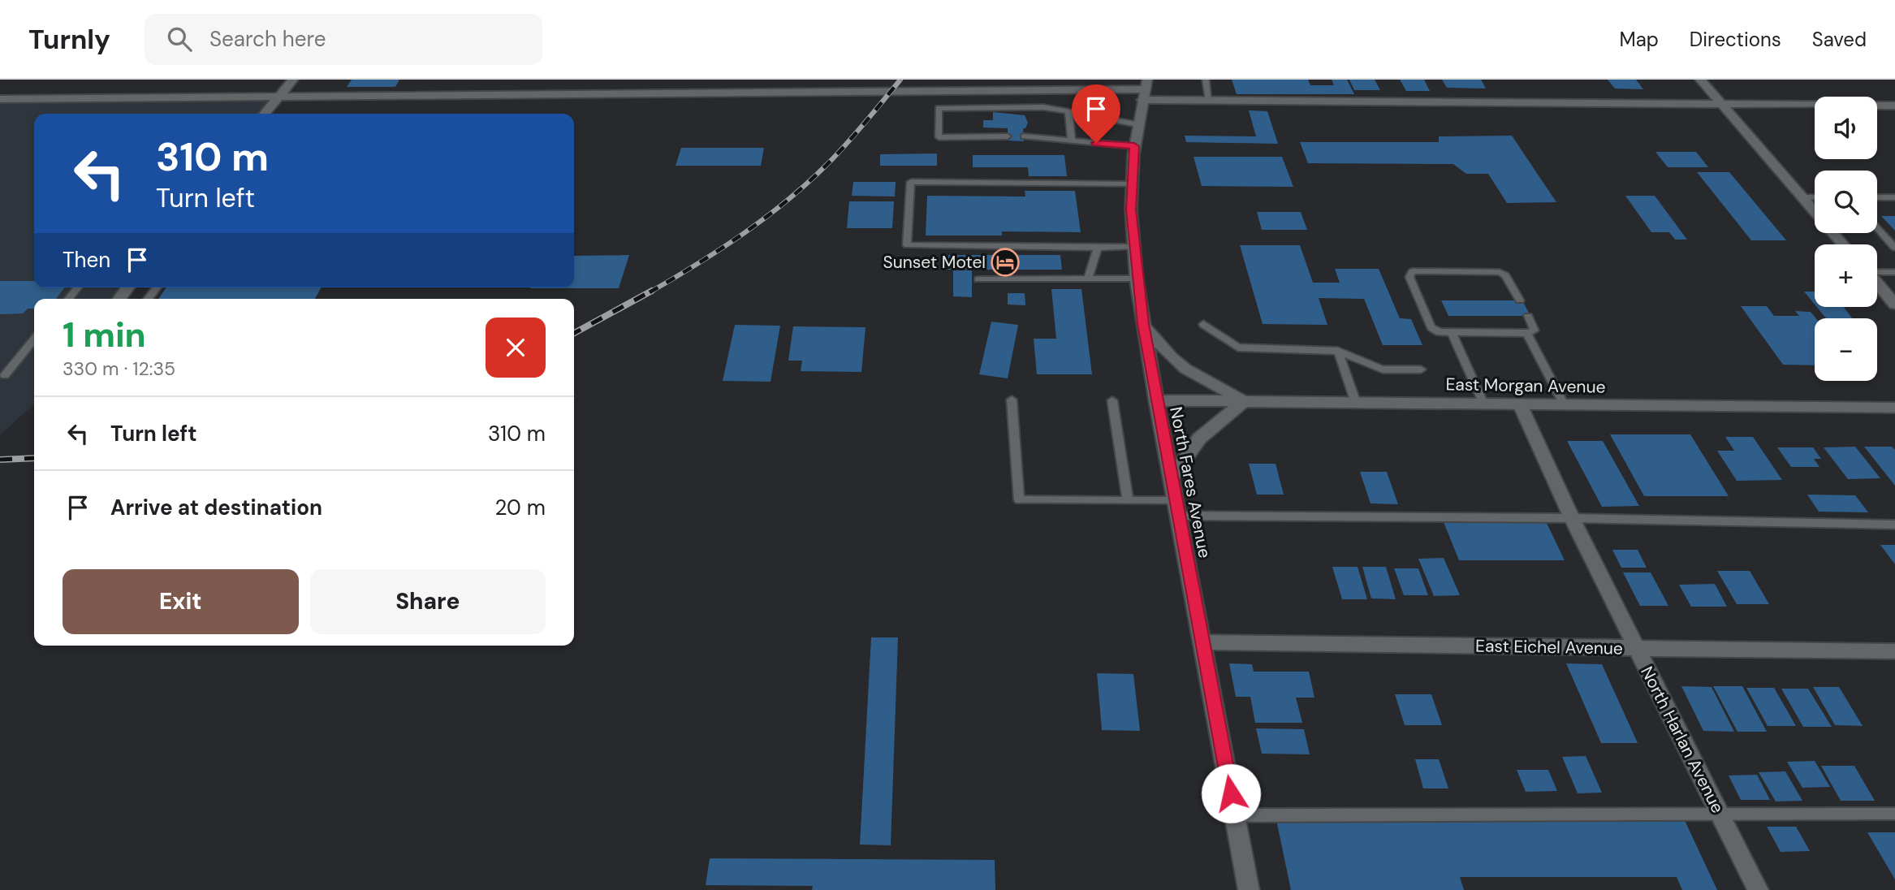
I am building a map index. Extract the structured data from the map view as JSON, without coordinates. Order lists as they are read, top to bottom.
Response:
{
  "streets": {
    "street": [
      "East Morgan Avenue",
      "North Fares Avenue",
      "East Eichel Avenue",
      "North Harlan Avenue"
    ]
  },
  "crossings": [
    ["East Morgan Avenue", "North Fares Avenue"],
    ["East Morgan Avenue", "North Harlan Avenue"],
    ["North Fares Avenue", "East Eichel Avenue"],
    ["East Eichel Avenue", "North Harlan Avenue"]
  ],
  "places": {
    "hotel": ["Sunset Motel"]
  },
  "page": {
    "header": "Turnly",
    "search": "Search here",
    "nav": ["Map", "Directions", "Saved"],
    "map_buttons": ["+", "−"],
    "turn": ["310 m", "Turn left"],
    "then": "Then",
    "heading": ["1 min", "330 m · 12:35"],
    "list": [
      {
        "name": "Turn left",
        "value": "310 m"
      },
      {
        "name": "Arrive at destination",
        "value": "20 m"
      }
    ],
    "buttons": ["Exit", "Share"]
  }
}
